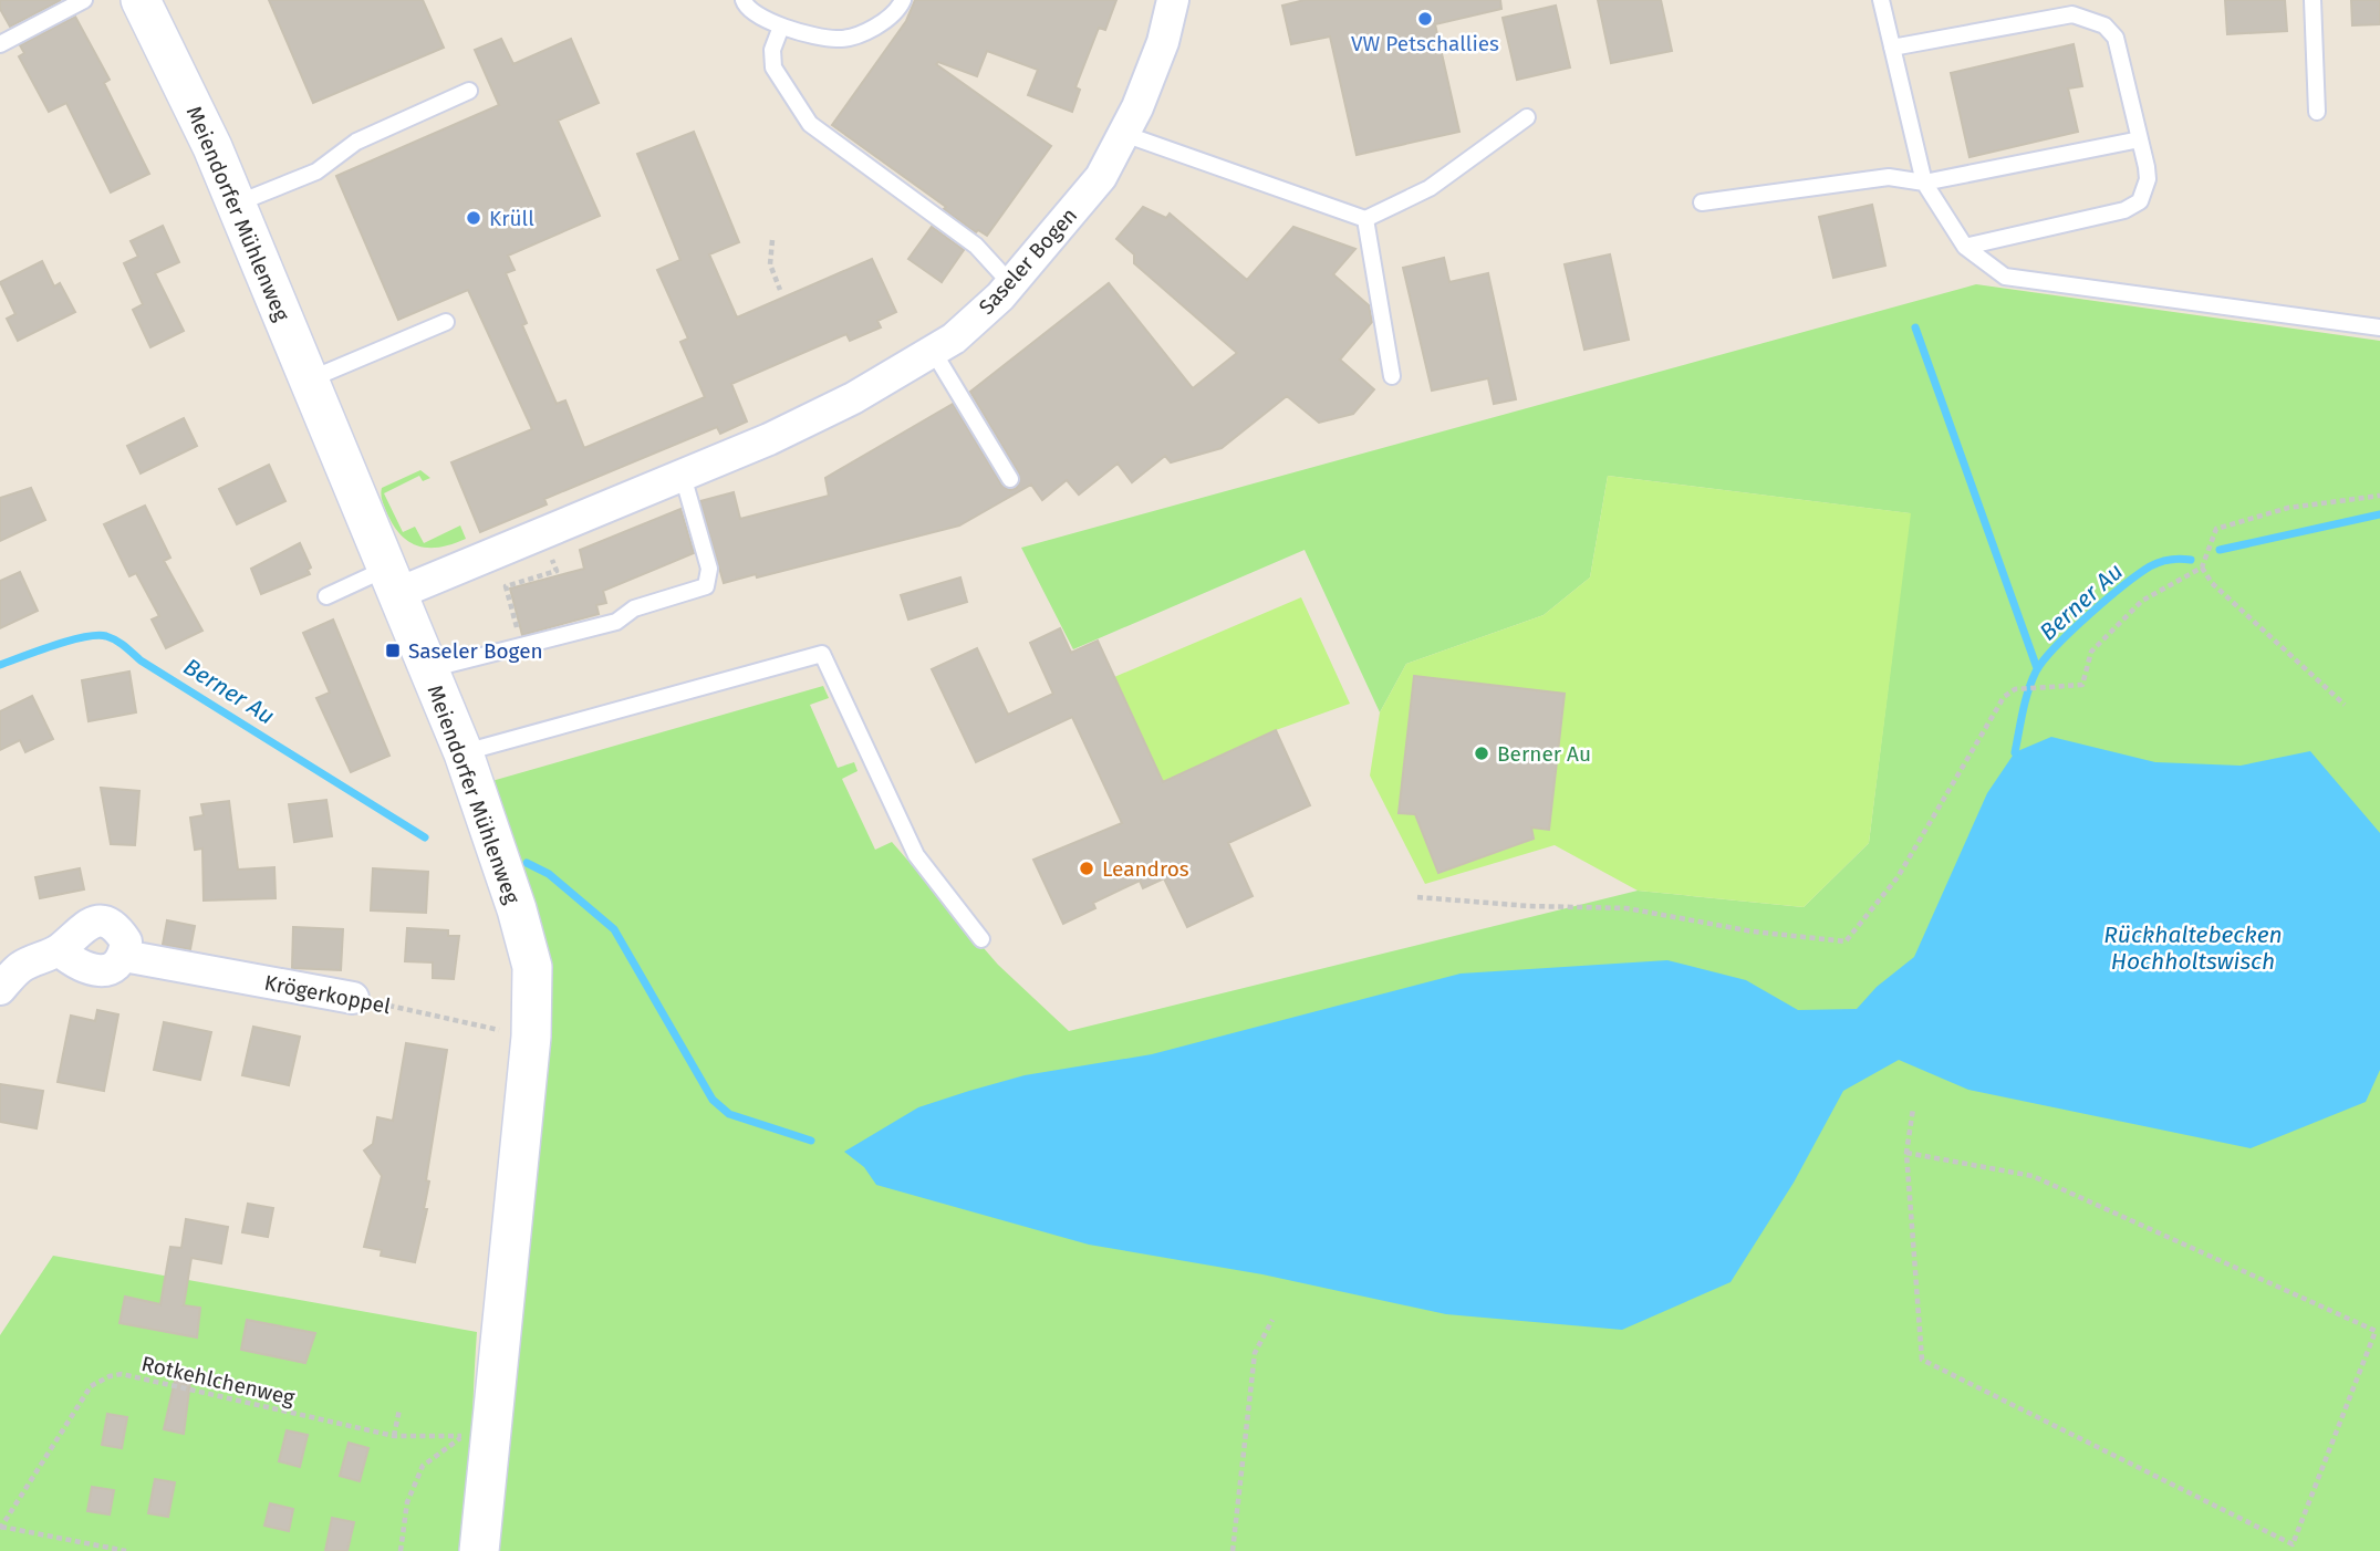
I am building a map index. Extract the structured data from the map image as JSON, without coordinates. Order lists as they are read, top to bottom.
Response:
{
  "streets": {
    "street": ["Meiendorfer Mühlenweg", "Saseler Bogen", "Krögerkoppel"],
    "path": ["Rotkehlchenweg"]
  },
  "crossings": [
    ["Meiendorfer Mühlenweg", "Saseler Bogen"],
    ["Meiendorfer Mühlenweg", "Krögerkoppel"],
    ["Meiendorfer Mühlenweg", "Rotkehlchenweg"]
  ],
  "water": ["Berner Au", "Rückhaltebecken Hochholtswisch"],
  "places": {
    "other": [
      "VW Petschallies",
      "Krüll",
      "Berner Au",
      "Leandros"
    ],
    "transit": ["Saseler Bogen"]
  }
}
